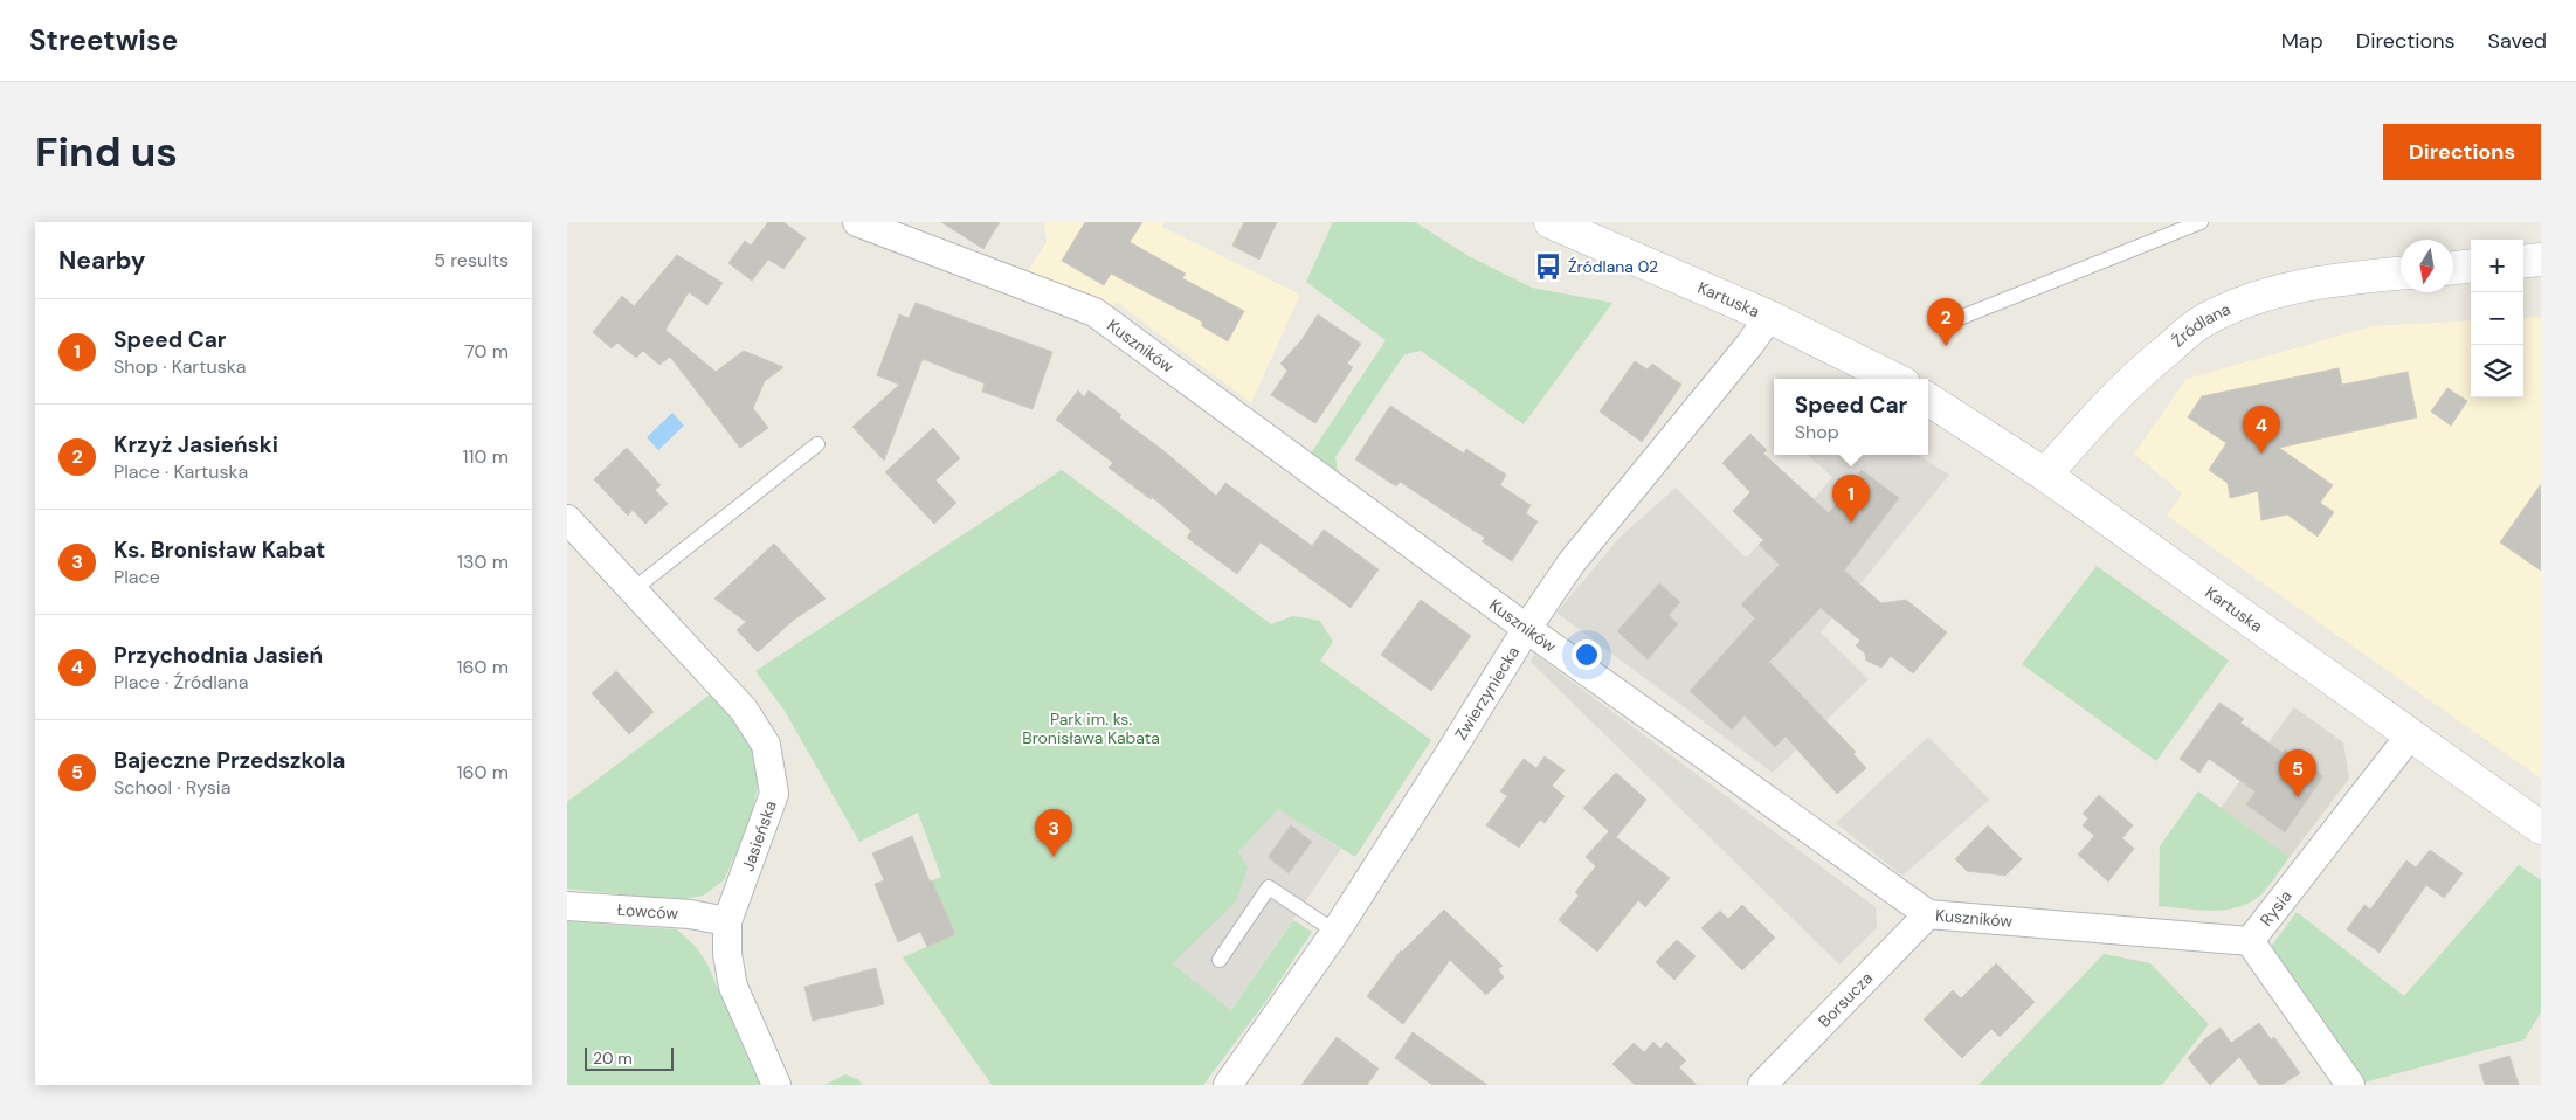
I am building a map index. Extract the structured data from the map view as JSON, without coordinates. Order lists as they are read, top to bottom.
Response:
{
  "streets": {
    "street": [
      "Kartuska",
      "Źródlana",
      "Kuszników",
      "Zwierzyniecka",
      "Jasieńska",
      "Rysia",
      "Łowców",
      "Borsucza"
    ]
  },
  "crossings": [
    ["Kartuska", "Źródlana"],
    ["Kartuska", "Zwierzyniecka"],
    ["Kartuska", "Rysia"],
    ["Kuszników", "Zwierzyniecka"],
    ["Kuszników", "Rysia"],
    ["Kuszników", "Borsucza"],
    ["Jasieńska", "Łowców"]
  ],
  "parks": ["Park im. ks. Bronisława Kabata"],
  "places": {
    "bus stop": ["Źródlana 02"]
  },
  "scale_bar": "20 m",
  "north": "bottom",
  "page": {
    "header": "Streetwise",
    "nav": ["Map", "Directions", "Saved"],
    "buttons": "Directions",
    "title": "Find us",
    "heading": ["Nearby", "5 results"],
    "map_buttons": ["+", "−"],
    "list": [
      {
        "mark": "1",
        "name": "Speed Car",
        "note": "Shop · Kartuska",
        "value": "70 m"
      },
      {
        "mark": "2",
        "name": "Krzyż Jasieński",
        "note": "Place · Kartuska",
        "value": "110 m"
      },
      {
        "mark": "3",
        "name": "Ks. Bronisław Kabat",
        "note": "Place",
        "value": "130 m"
      },
      {
        "mark": "4",
        "name": "Przychodnia Jasień",
        "note": "Place · Źródlana",
        "value": "160 m"
      },
      {
        "mark": "5",
        "name": "Bajeczne Przedszkola",
        "note": "School · Rysia",
        "value": "160 m"
      }
    ],
    "pins": [
      "2",
      "4",
      "1",
      "5",
      "3"
    ],
    "popup": ["Speed Car", "Shop"],
    "scale": "20 m"
  }
}
